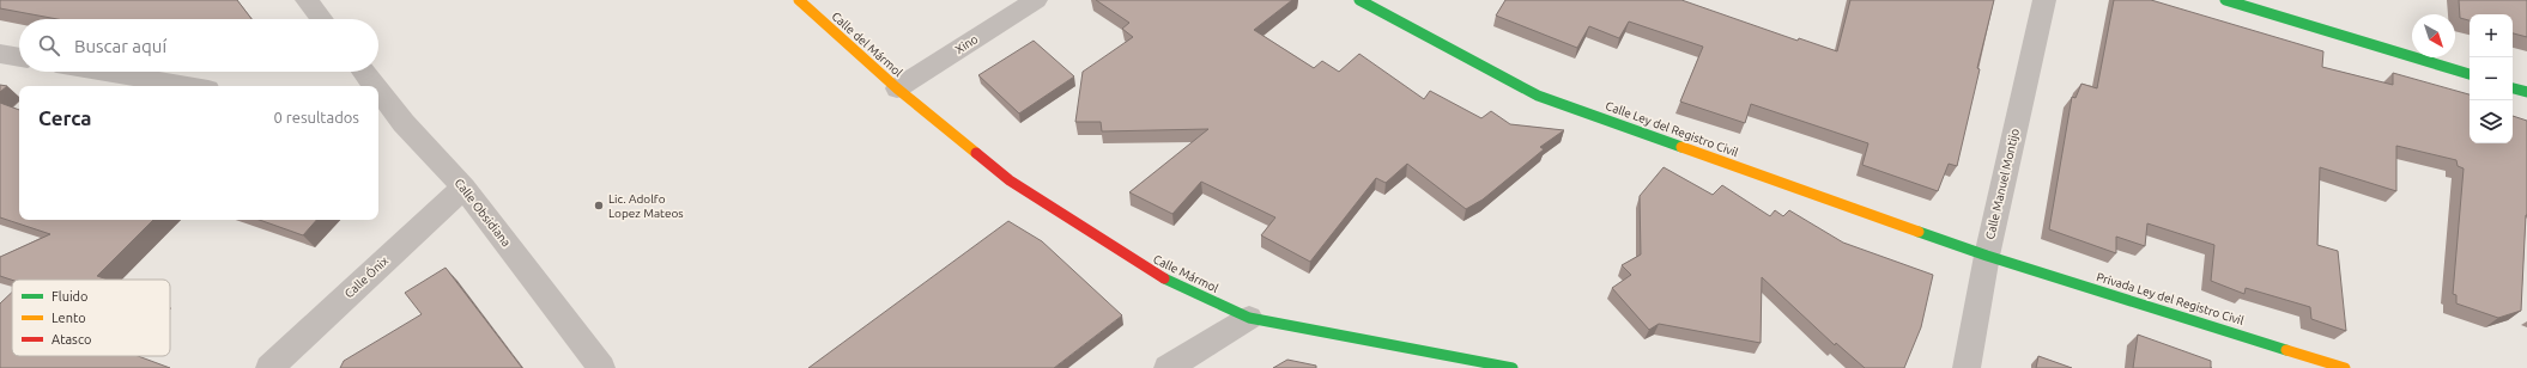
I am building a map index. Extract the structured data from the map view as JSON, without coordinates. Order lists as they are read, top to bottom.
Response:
{
  "streets": {
    "street": [
      "Calle del Mármol",
      "Xino",
      "Calle Ley del Registro Civil",
      "Calle Manuel Montijo",
      "Calle Obsidiana",
      "Calle Mármol",
      "Calle Ónix",
      "Privada Ley del Registro Civil"
    ]
  },
  "crossings": [
    ["Calle del Mármol", "Xino"],
    ["Calle del Mármol", "Calle Mármol"],
    ["Xino", "Calle Mármol"],
    ["Calle Ley del Registro Civil", "Calle Manuel Montijo"],
    ["Calle Ley del Registro Civil", "Privada Ley del Registro Civil"],
    ["Calle Manuel Montijo", "Privada Ley del Registro Civil"],
    ["Calle Obsidiana", "Calle Ónix"]
  ],
  "places": ["Lic. Adolfo Lopez Mateos"],
  "legend": ["Fluido", "Lento", "Atasco"],
  "north": "bottom right",
  "page": {
    "map_buttons": ["+", "−"],
    "search": "Buscar aquí",
    "heading": ["Cerca", "0 resultados"]
  }
}
